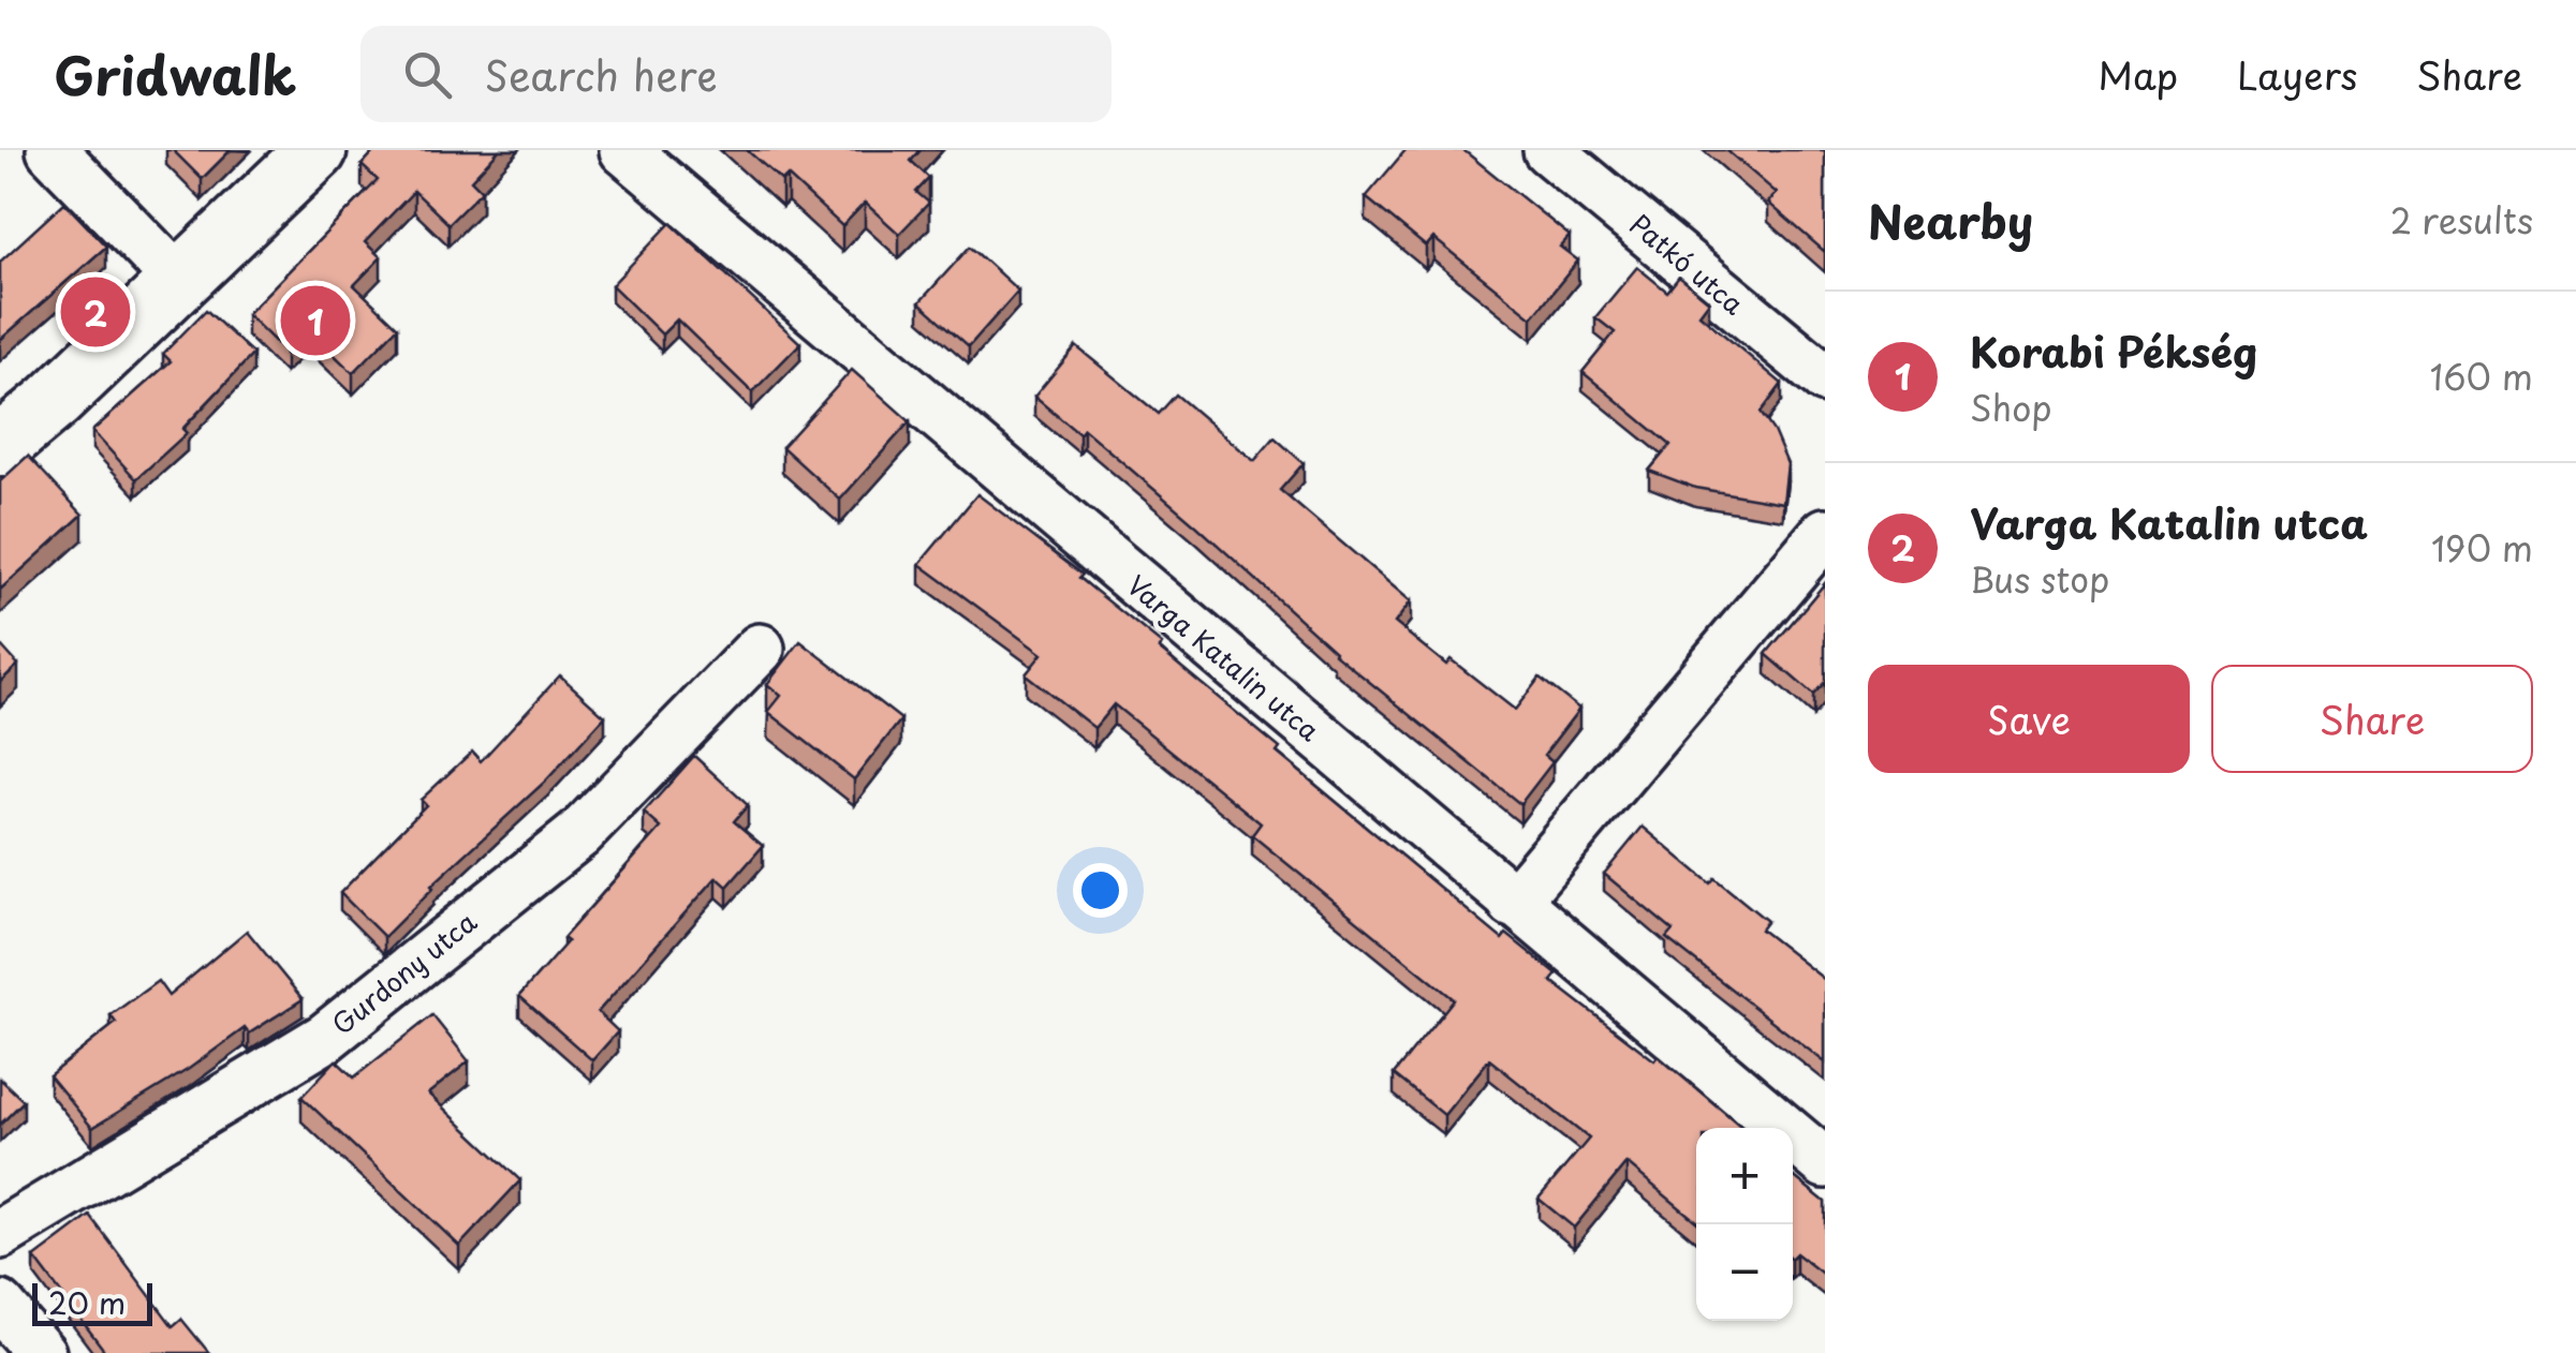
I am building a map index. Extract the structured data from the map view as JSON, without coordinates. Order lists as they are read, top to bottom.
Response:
{
  "streets": {
    "street": ["Patkó utca", "Varga Katalin utca", "Gurdony utca"]
  },
  "scale_bar": "20 m",
  "page": {
    "header": "Gridwalk",
    "search": "Search here",
    "nav": ["Map", "Layers", "Share"],
    "heading": ["Nearby", "2 results"],
    "pins": ["2", "1"],
    "list": [
      {
        "mark": "1",
        "name": "Korabi Pékség",
        "note": "Shop",
        "value": "160 m"
      },
      {
        "mark": "2",
        "name": "Varga Katalin utca",
        "note": "Bus stop",
        "value": "190 m"
      }
    ],
    "buttons": ["Save", "Share"],
    "map_buttons": ["+", "−"],
    "scale": "20 m"
  }
}
